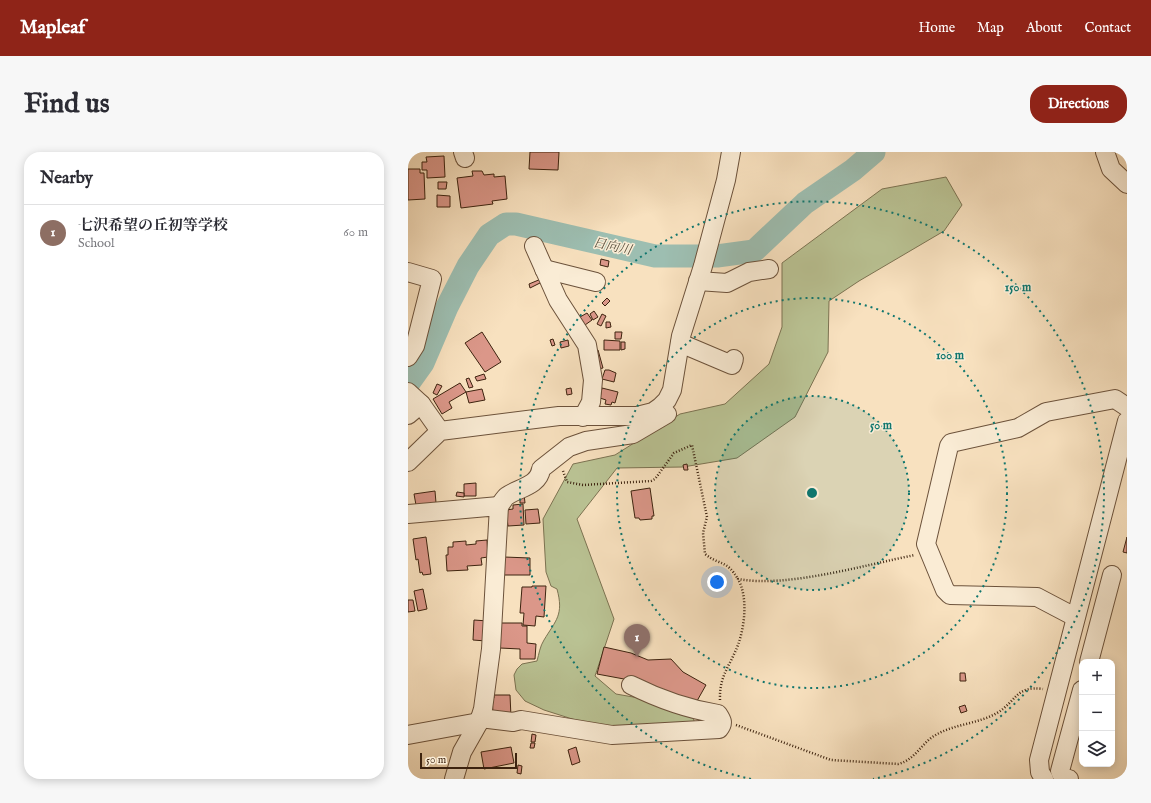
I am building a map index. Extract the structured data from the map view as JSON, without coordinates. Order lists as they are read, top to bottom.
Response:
{
  "water": ["日向川"],
  "scale_bar": "50 m",
  "page": {
    "header": "Mapleaf",
    "nav": [
      "Home",
      "Map",
      "About",
      "Contact"
    ],
    "buttons": "Directions",
    "title": "Find us",
    "heading": "Nearby",
    "list": [
      {
        "mark": "1",
        "name": "七沢希望の丘初等学校",
        "note": "School",
        "value": "60 m"
      }
    ],
    "pins": "1",
    "map_buttons": ["+", "−"],
    "scale": "50 m"
  },
  "rings": ["150 m", "100 m", "50 m"]
}
